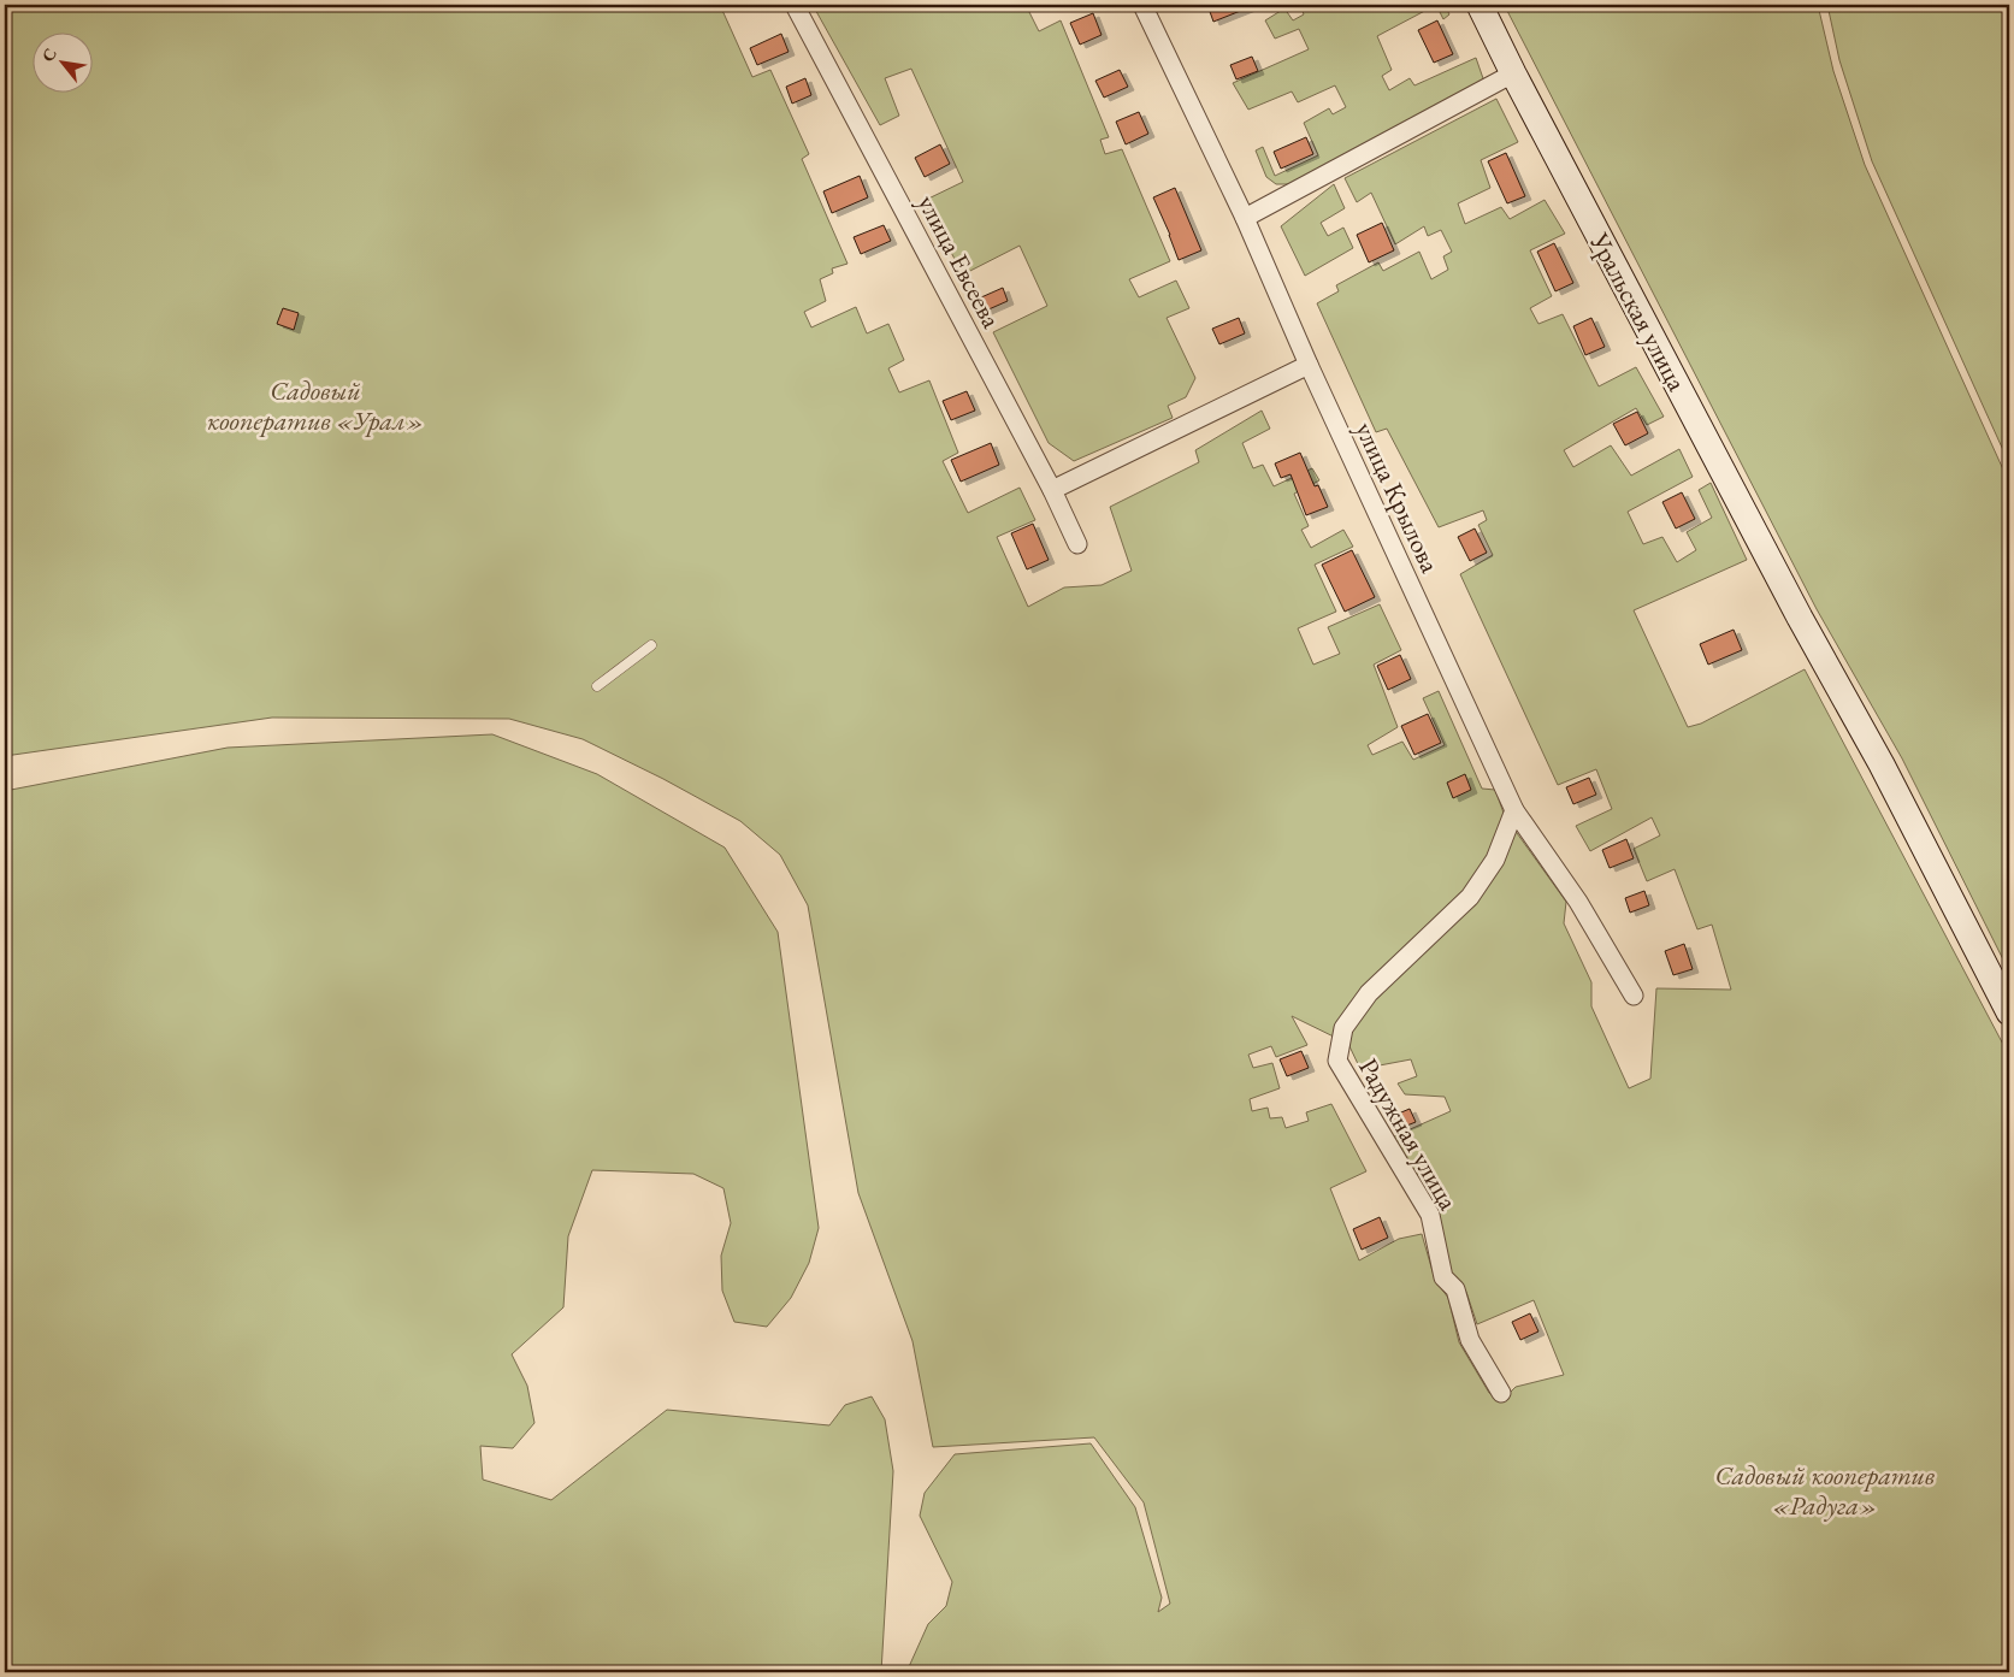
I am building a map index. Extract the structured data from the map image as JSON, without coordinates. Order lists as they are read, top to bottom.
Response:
{
  "streets": {
    "main road": ["Уральская улица"],
    "street": ["улица Евсеева", "улица Крылова", "Радужная улица"]
  },
  "crossings": [
    ["улица Крылова", "Радужная улица"]
  ],
  "parks": ["Садовый кооператив «Урал»", "Садовый кооператив «Радуга»"],
  "north": "top left"
}
